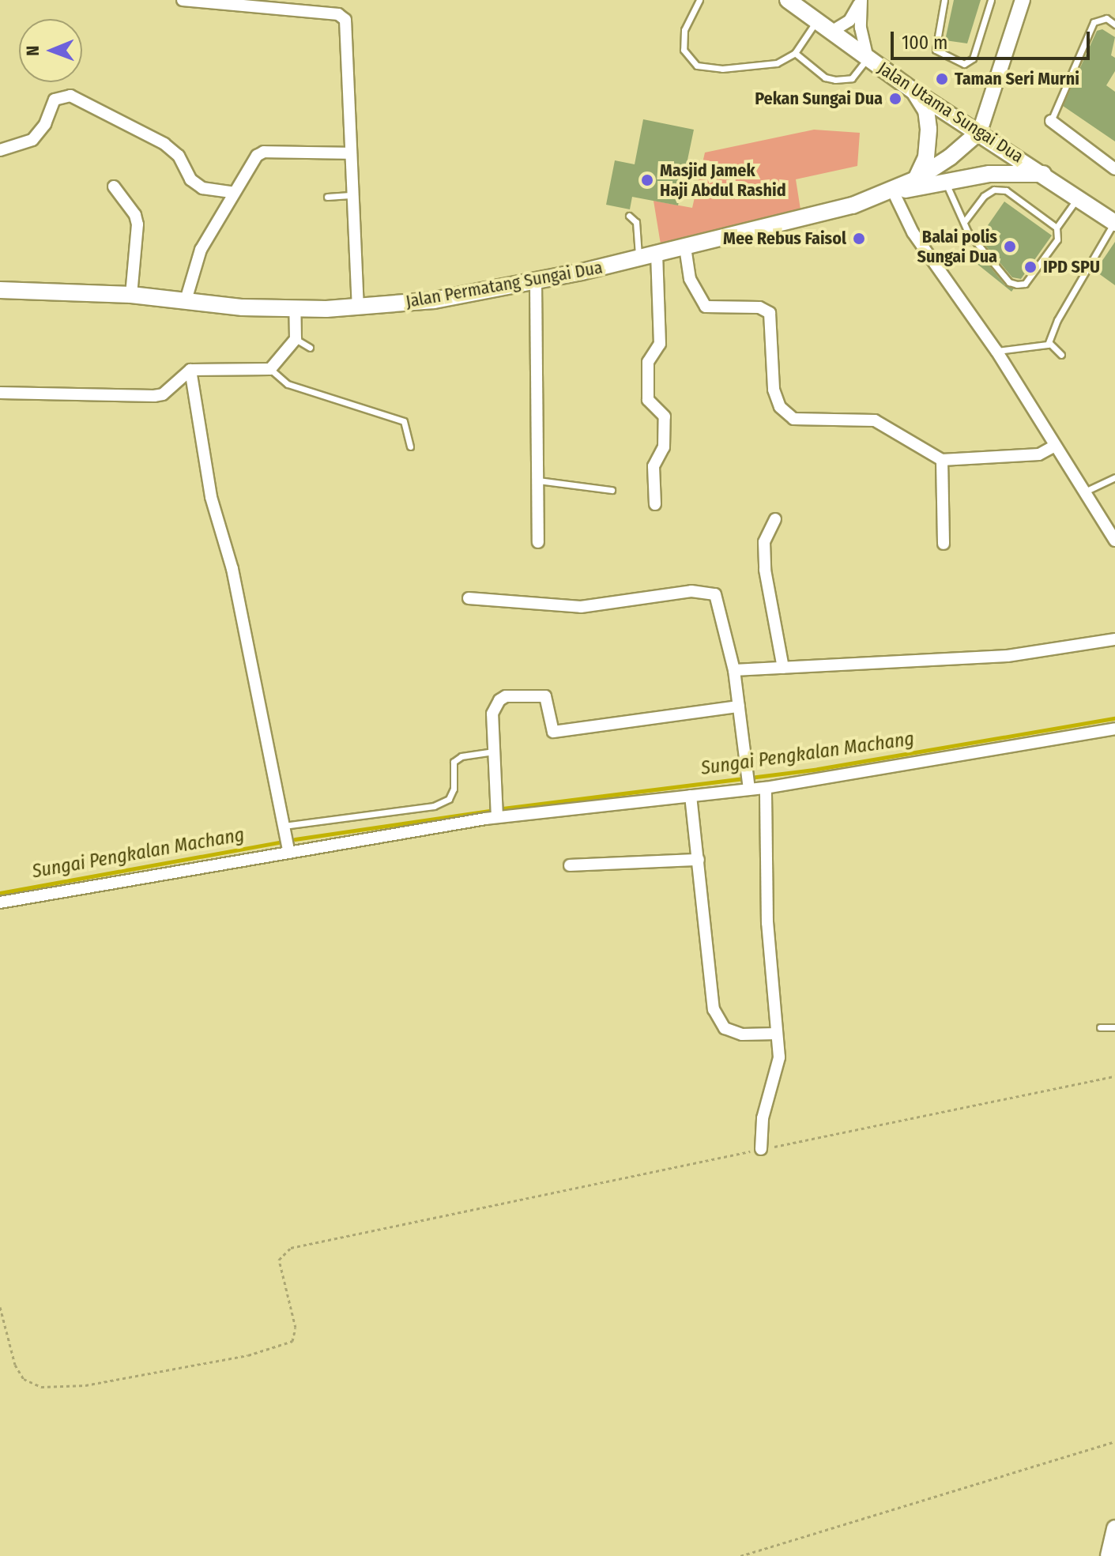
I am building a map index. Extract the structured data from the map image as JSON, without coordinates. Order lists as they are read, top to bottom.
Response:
{
  "streets": {
    "main road": ["Jalan Utama Sungai Dua", "Jalan Permatang Sungai Dua"]
  },
  "crossings": [
    ["Jalan Utama Sungai Dua", "Jalan Permatang Sungai Dua"]
  ],
  "water": ["Sungai Pengkalan Machang"],
  "places": [
    "Taman Seri Murni",
    "Pekan Sungai Dua",
    "Masjid Jamek Haji Abdul Rashid",
    "Mee Rebus Faisol",
    "Balai polis Sungai Dua",
    "IPD SPU"
  ],
  "scale_bar": "100 m",
  "north": "left"
}
